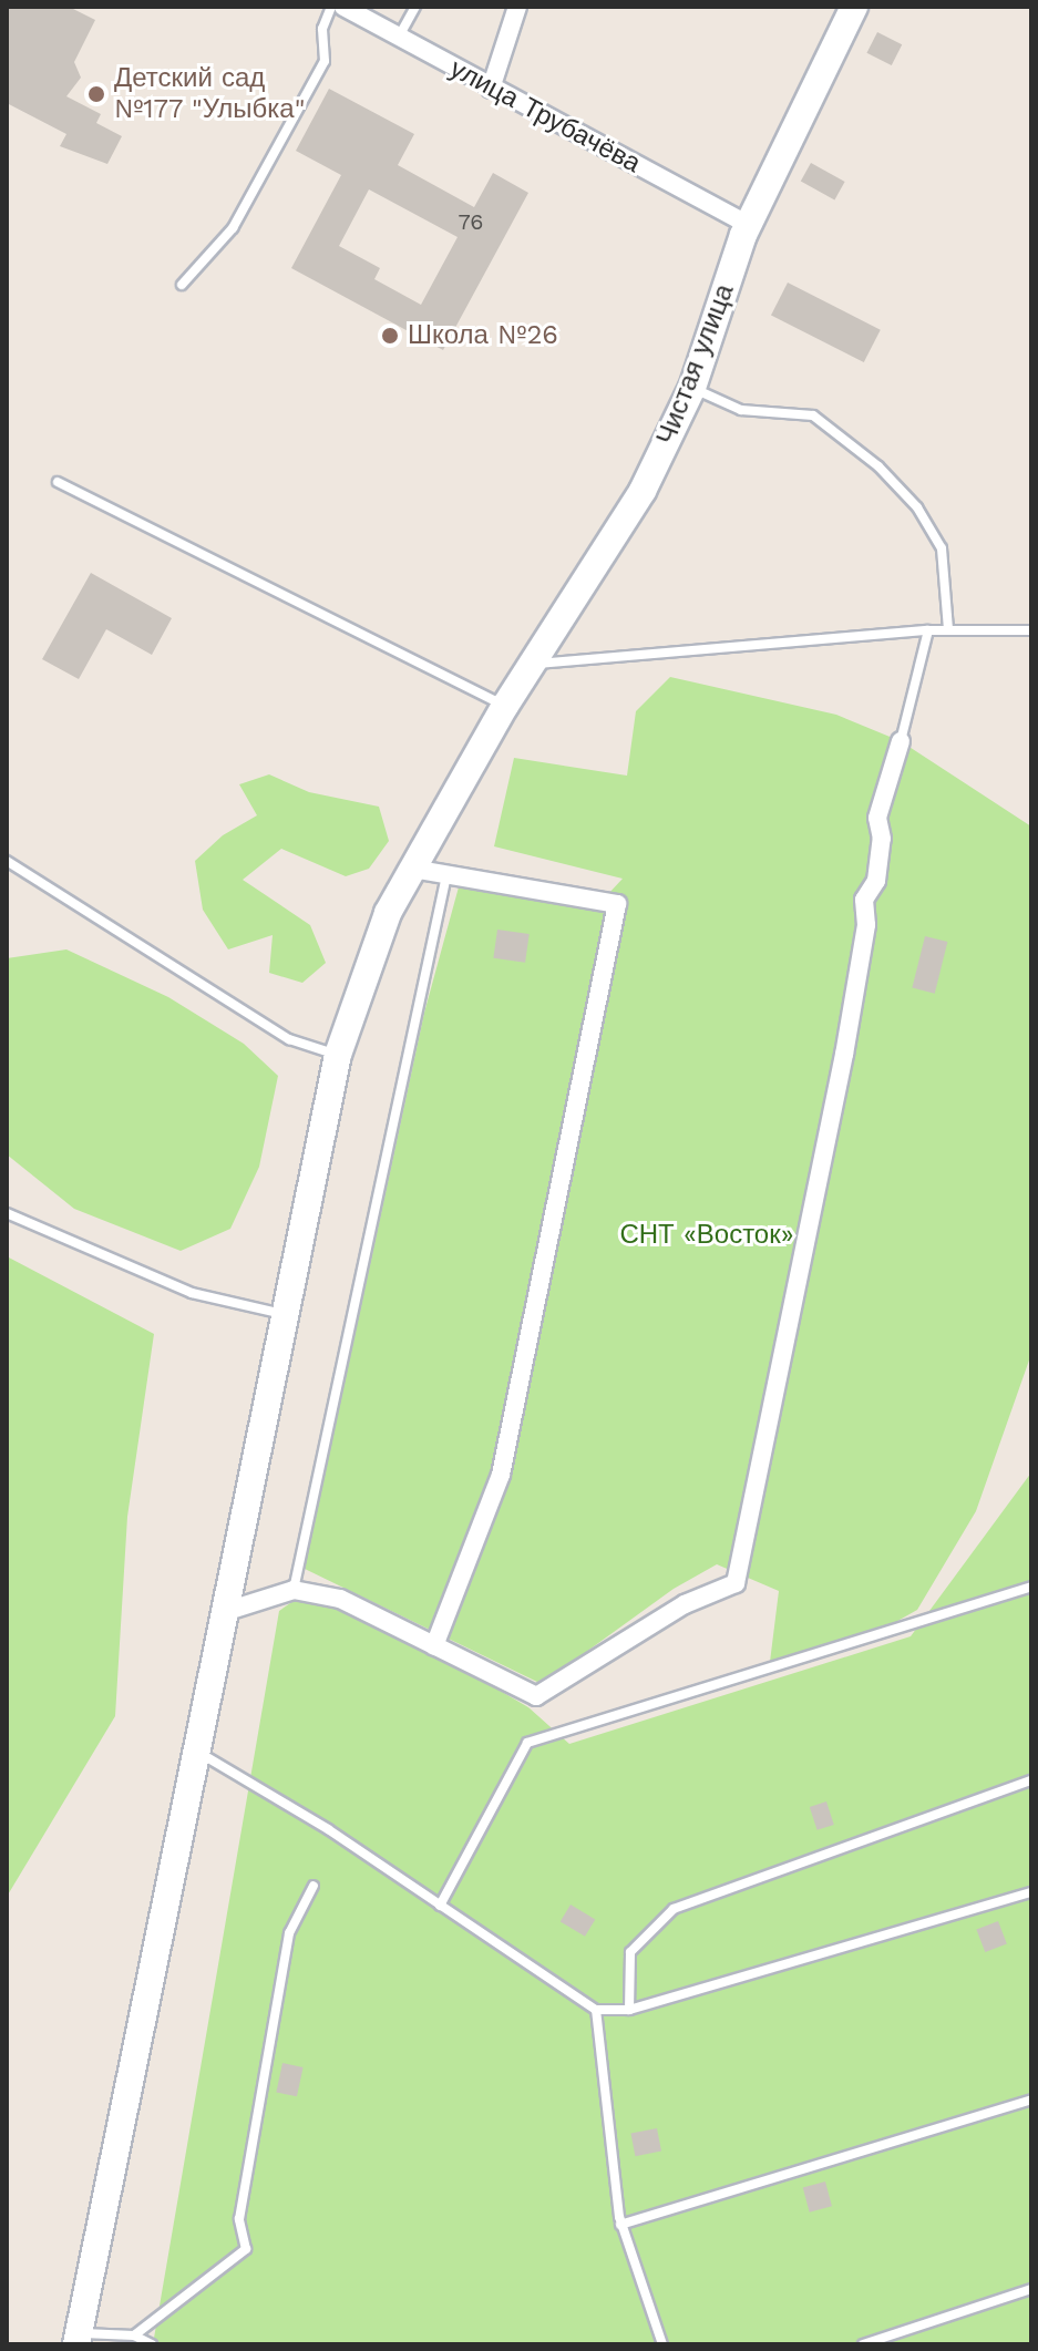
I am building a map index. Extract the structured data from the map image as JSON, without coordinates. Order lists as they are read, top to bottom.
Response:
{
  "streets": {
    "main road": ["Чистая улица"],
    "street": ["улица Трубачёва"]
  },
  "crossings": [
    ["улица Трубачёва", "Чистая улица"]
  ],
  "parks": ["СНТ «Восток»"],
  "places": ["Детский сад №177 \"Улыбка\"", "Школа №26"],
  "house_numbers": ["76"]
}
